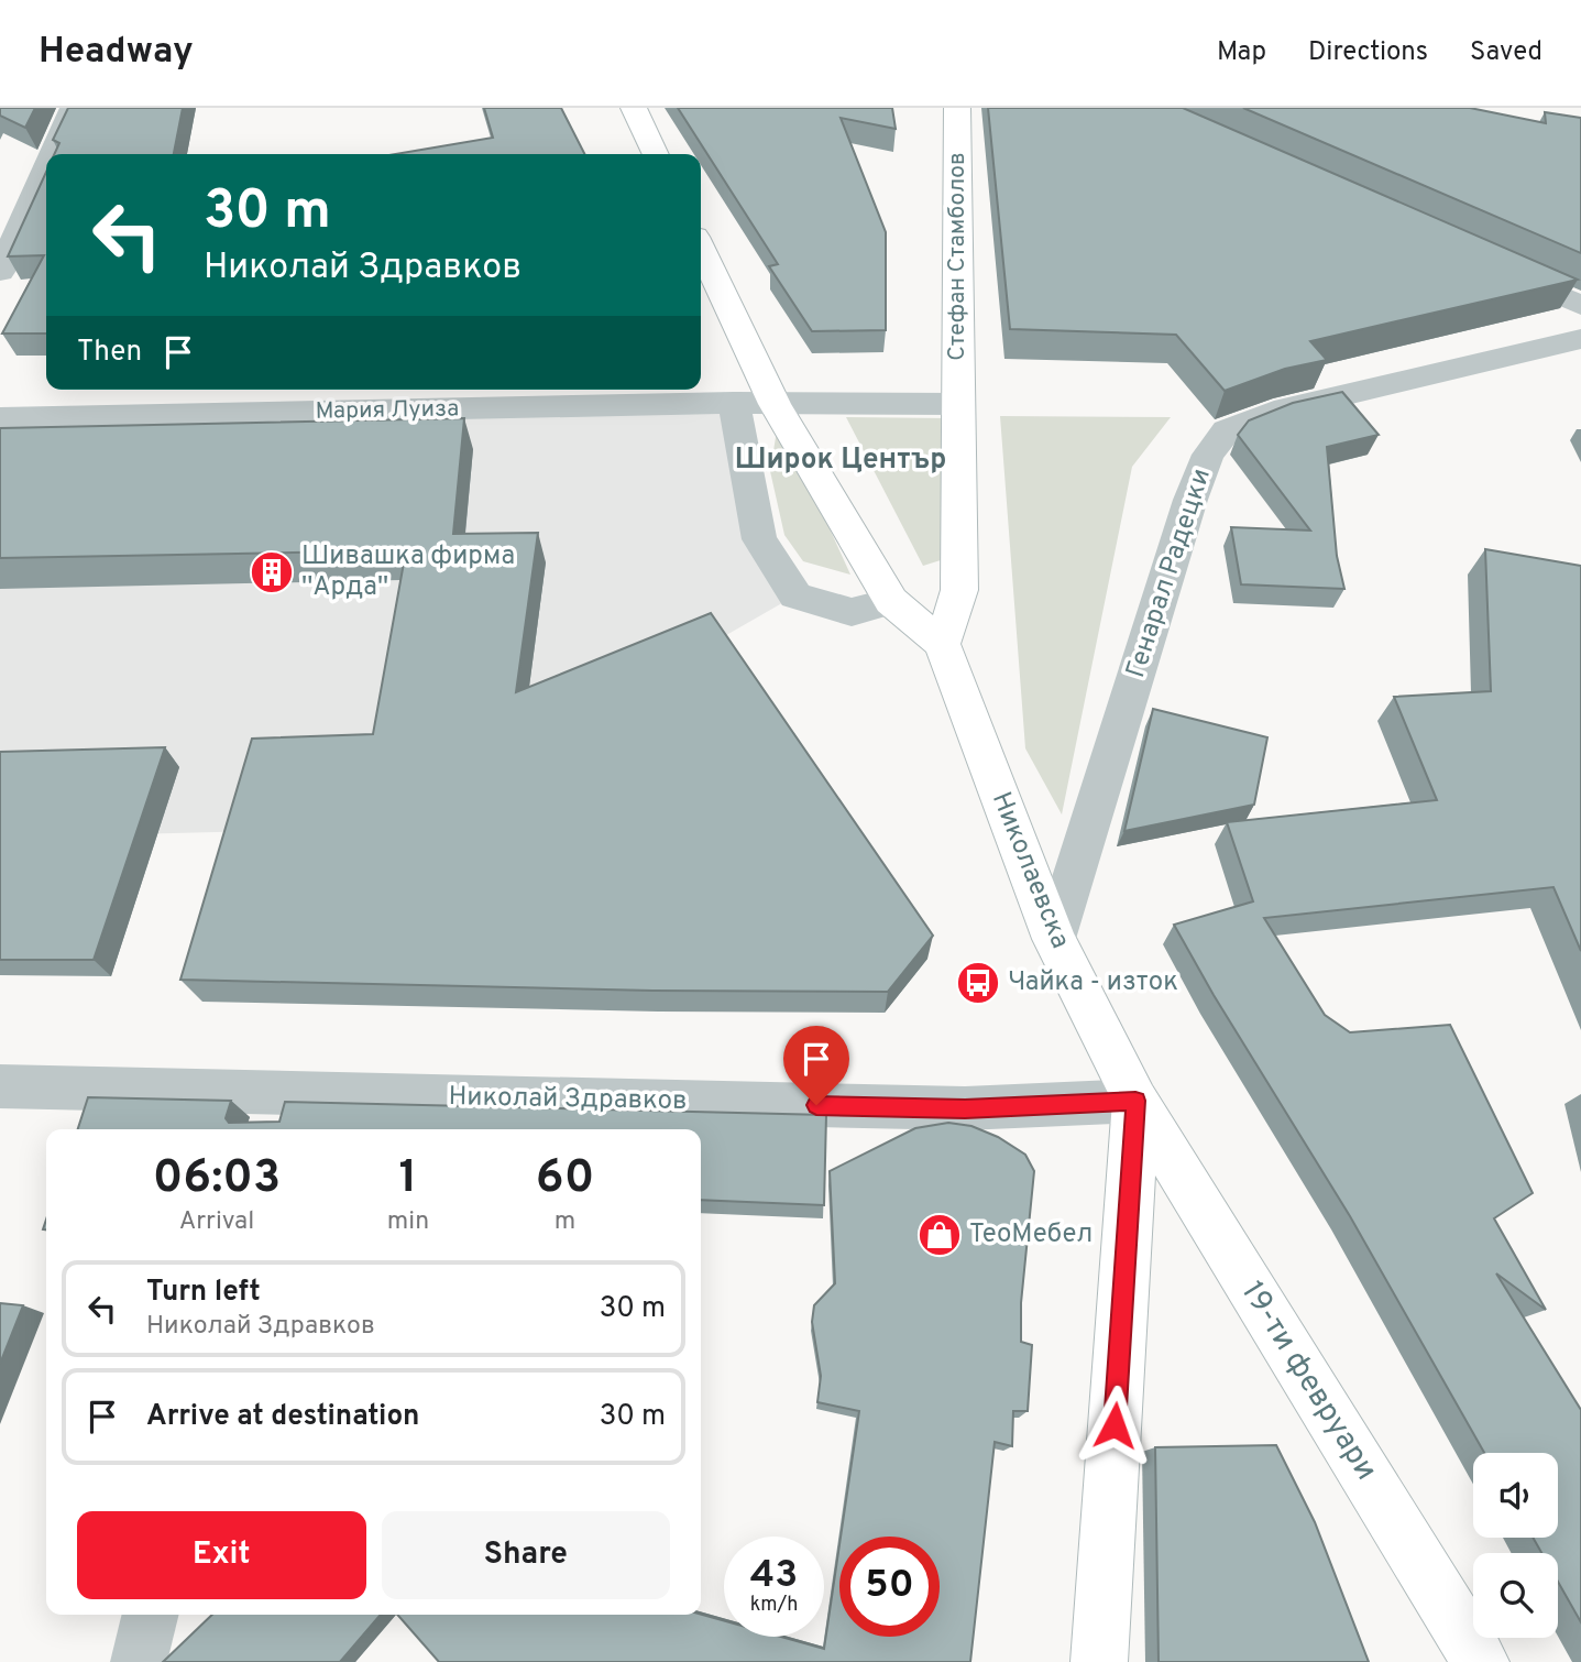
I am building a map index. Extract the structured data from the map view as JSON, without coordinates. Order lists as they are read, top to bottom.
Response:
{
  "streets": {
    "main road": ["Стефан Стамболов", "Николаевска", "19-ти февруари"],
    "street": ["Мария Луиза", "Генарал Радецки", "Николай Здравков"]
  },
  "crossings": [
    ["Стефан Стамболов", "Николаевска"],
    ["Мария Луиза", "Николаевска"],
    ["Генарал Радецки", "Николаевска"],
    ["Николаевска", "Николай Здравков"],
    ["Николаевска", "19-ти февруари"],
    ["Николай Здравков", "19-ти февруари"]
  ],
  "districts": ["Широк Център"],
  "places": {
    "building": ["Шивашка фирма ''Арда''"],
    "bus stop": ["Чайка - изток"],
    "shop": ["ТеоМебел"]
  },
  "page": {
    "header": "Headway",
    "nav": ["Map", "Directions", "Saved"],
    "turn": ["30 m", "Николай Здравков"],
    "then": "Then",
    "eta": [
      "06:03",
      "Arrival",
      "1",
      "min",
      "60",
      "m"
    ],
    "list": [
      {
        "name": "Turn left",
        "note": "Николай Здравков",
        "value": "30 m"
      },
      {
        "name": "Arrive at destination",
        "value": "30 m"
      }
    ],
    "buttons": ["Exit", "Share"],
    "speed": "43 km/h",
    "limit": "50"
  }
}
